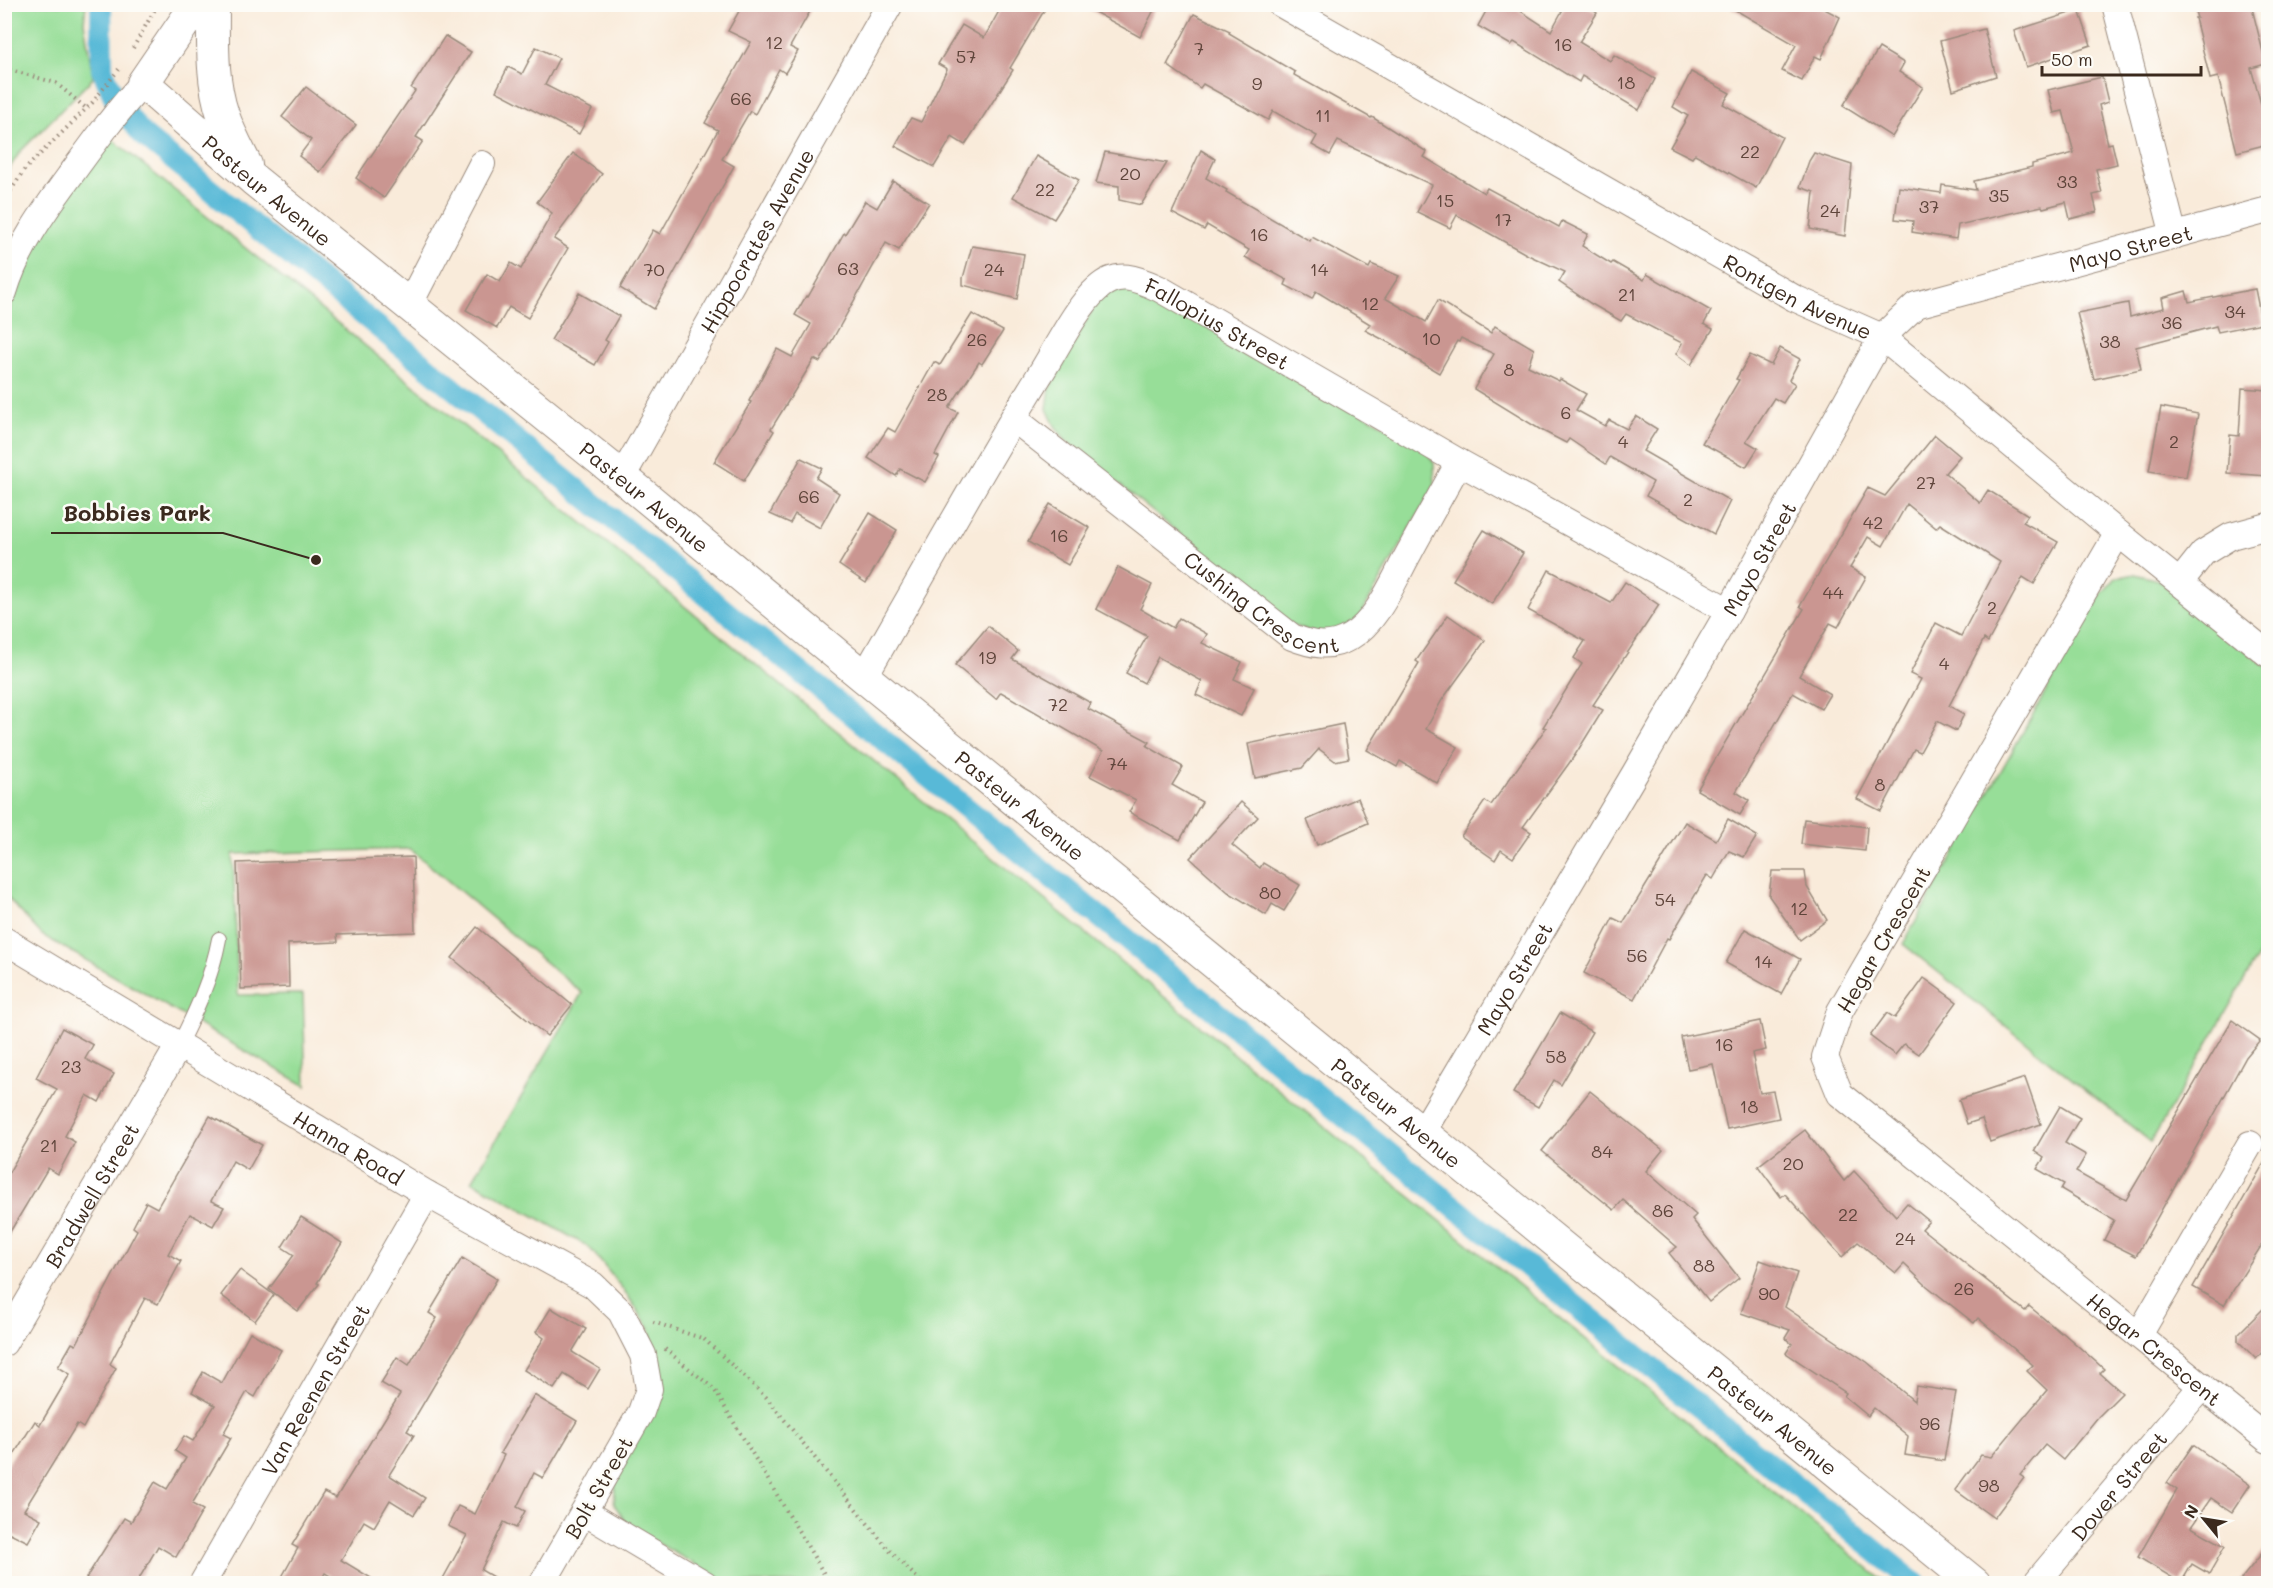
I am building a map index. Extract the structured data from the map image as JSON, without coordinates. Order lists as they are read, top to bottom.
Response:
{
  "streets": {
    "street": [
      "Pasteur Avenue",
      "Hippocrates Avenue",
      "Mayo Street",
      "Rontgen Avenue",
      "Fallopius Street",
      "Cushing Crescent",
      "Hegar Crescent",
      "Hanna Road",
      "Bradwell Street",
      "Van Reenen Street",
      "Dover Street",
      "Bolt Street"
    ]
  },
  "crossings": [
    ["Pasteur Avenue", "Hippocrates Avenue"],
    ["Pasteur Avenue", "Mayo Street"],
    ["Pasteur Avenue", "Fallopius Street"],
    ["Mayo Street", "Rontgen Avenue"],
    ["Mayo Street", "Fallopius Street"],
    ["Rontgen Avenue", "Hegar Crescent"],
    ["Fallopius Street", "Cushing Crescent"],
    ["Hegar Crescent", "Dover Street"],
    ["Hanna Road", "Bradwell Street"],
    ["Hanna Road", "Van Reenen Street"],
    ["Hanna Road", "Bolt Street"]
  ],
  "places": ["Bobbies Park"],
  "house_numbers": [
    "12",
    "16",
    "7",
    "57",
    "18",
    "9",
    "66",
    "11",
    "22",
    "20",
    "33",
    "22",
    "35",
    "15",
    "37",
    "24",
    "17",
    "16",
    "63",
    "70",
    "24",
    "14",
    "21",
    "12",
    "34",
    "36",
    "10",
    "26",
    "38",
    "8",
    "28",
    "6",
    "4",
    "2",
    "27",
    "66",
    "2",
    "42",
    "16",
    "44",
    "2",
    "19",
    "4",
    "72",
    "74",
    "8",
    "80",
    "54",
    "12",
    "56",
    "14",
    "16",
    "58",
    "23",
    "18",
    "21",
    "84",
    "20",
    "86",
    "22",
    "24",
    "88",
    "26",
    "90",
    "96",
    "98"
  ],
  "scale_bar": "50 m",
  "north": "top left"
}
